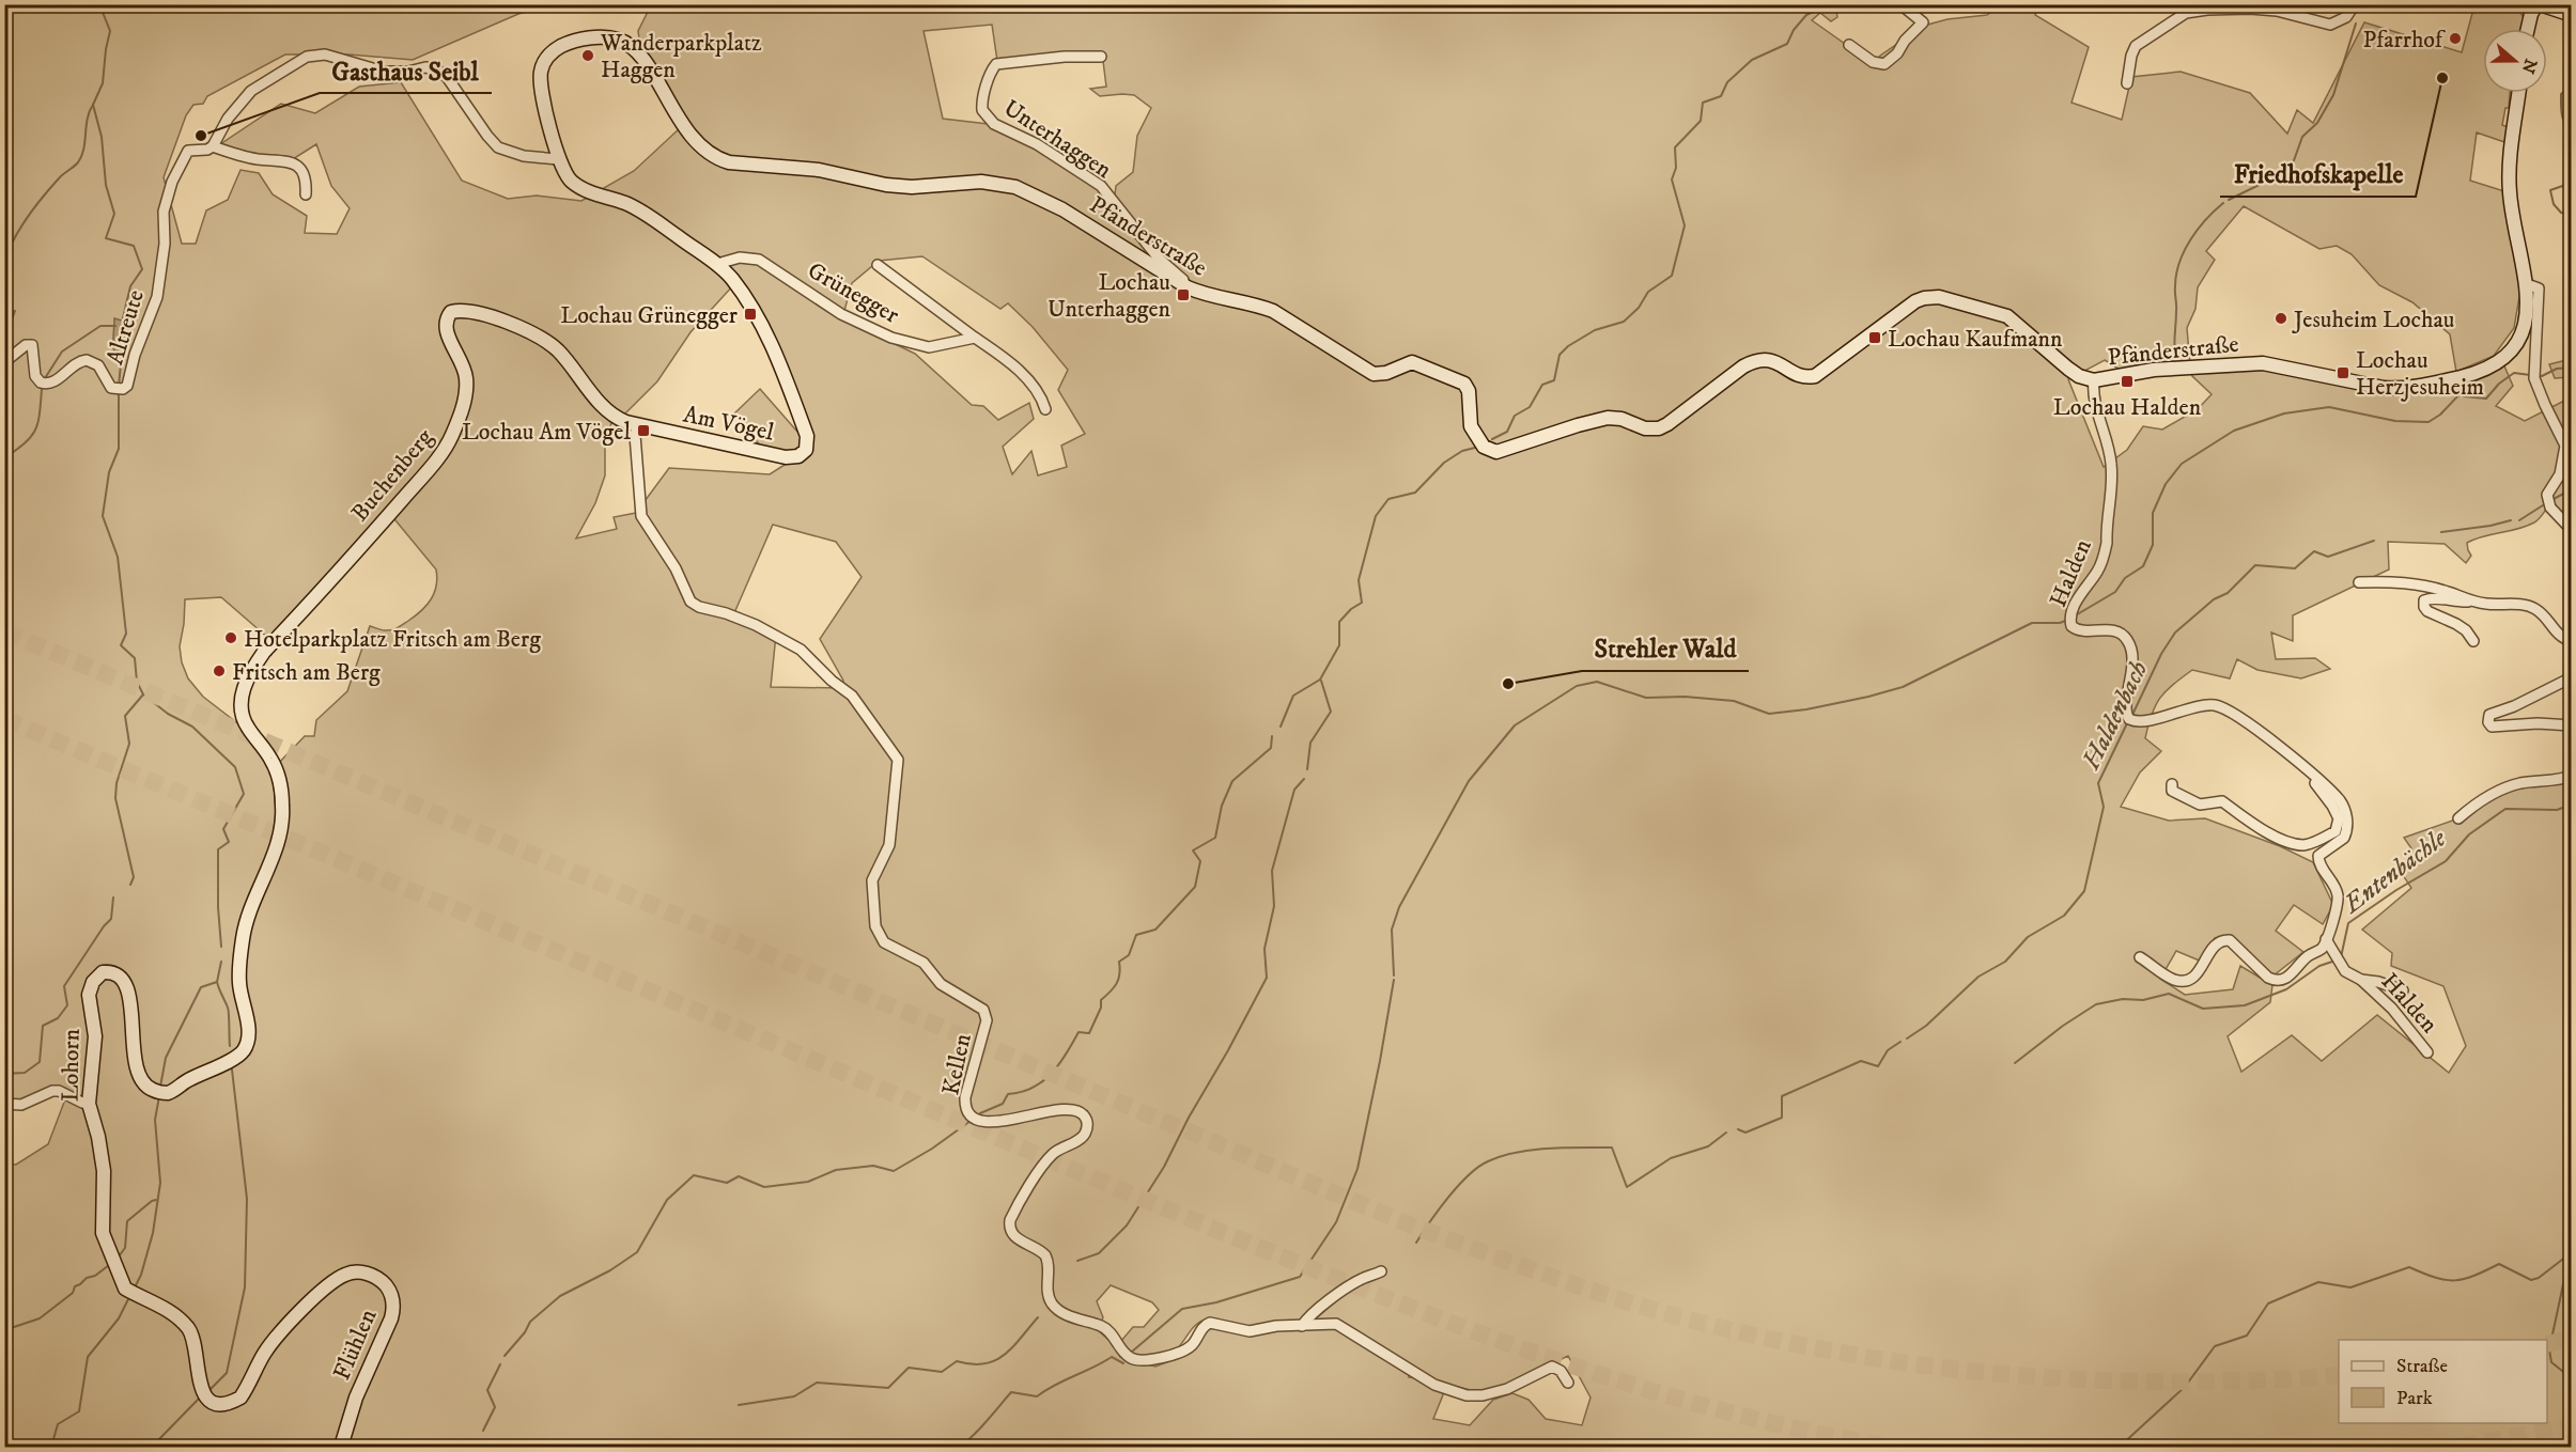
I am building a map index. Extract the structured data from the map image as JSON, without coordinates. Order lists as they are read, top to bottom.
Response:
{
  "streets": {
    "street": [
      "Unterhaggen",
      "Pfänderstraße",
      "Grünegger",
      "Altreute",
      "Am Vögel",
      "Buchenberg",
      "Halden",
      "Kellen",
      "Lohorn",
      "Flühlen"
    ]
  },
  "crossings": [
    ["Unterhaggen", "Pfänderstraße"],
    ["Pfänderstraße", "Grünegger"],
    ["Pfänderstraße", "Am Vögel"],
    ["Pfänderstraße", "Halden"],
    ["Am Vögel", "Buchenberg"],
    ["Am Vögel", "Kellen"],
    ["Buchenberg", "Lohorn"],
    ["Lohorn", "Flühlen"]
  ],
  "water": ["Haldenbach", "Entenbächle"],
  "places": {
    "other": [
      "Pfarrhof",
      "Wanderparkplatz Haggen",
      "Friedhofskapelle",
      "Gasthaus Seibl",
      "Jesuheim Lochau",
      "Hotelparkplatz Fritsch am Berg",
      "Fritsch am Berg",
      "Strehler Wald"
    ],
    "transit": [
      "Lochau Unterhaggen",
      "Lochau Grünegger",
      "Lochau Kaufmann",
      "Lochau Herzjesuheim",
      "Lochau Halden",
      "Lochau Am Vögel"
    ]
  },
  "legend": ["Straße", "Park"],
  "north": "right"
}
